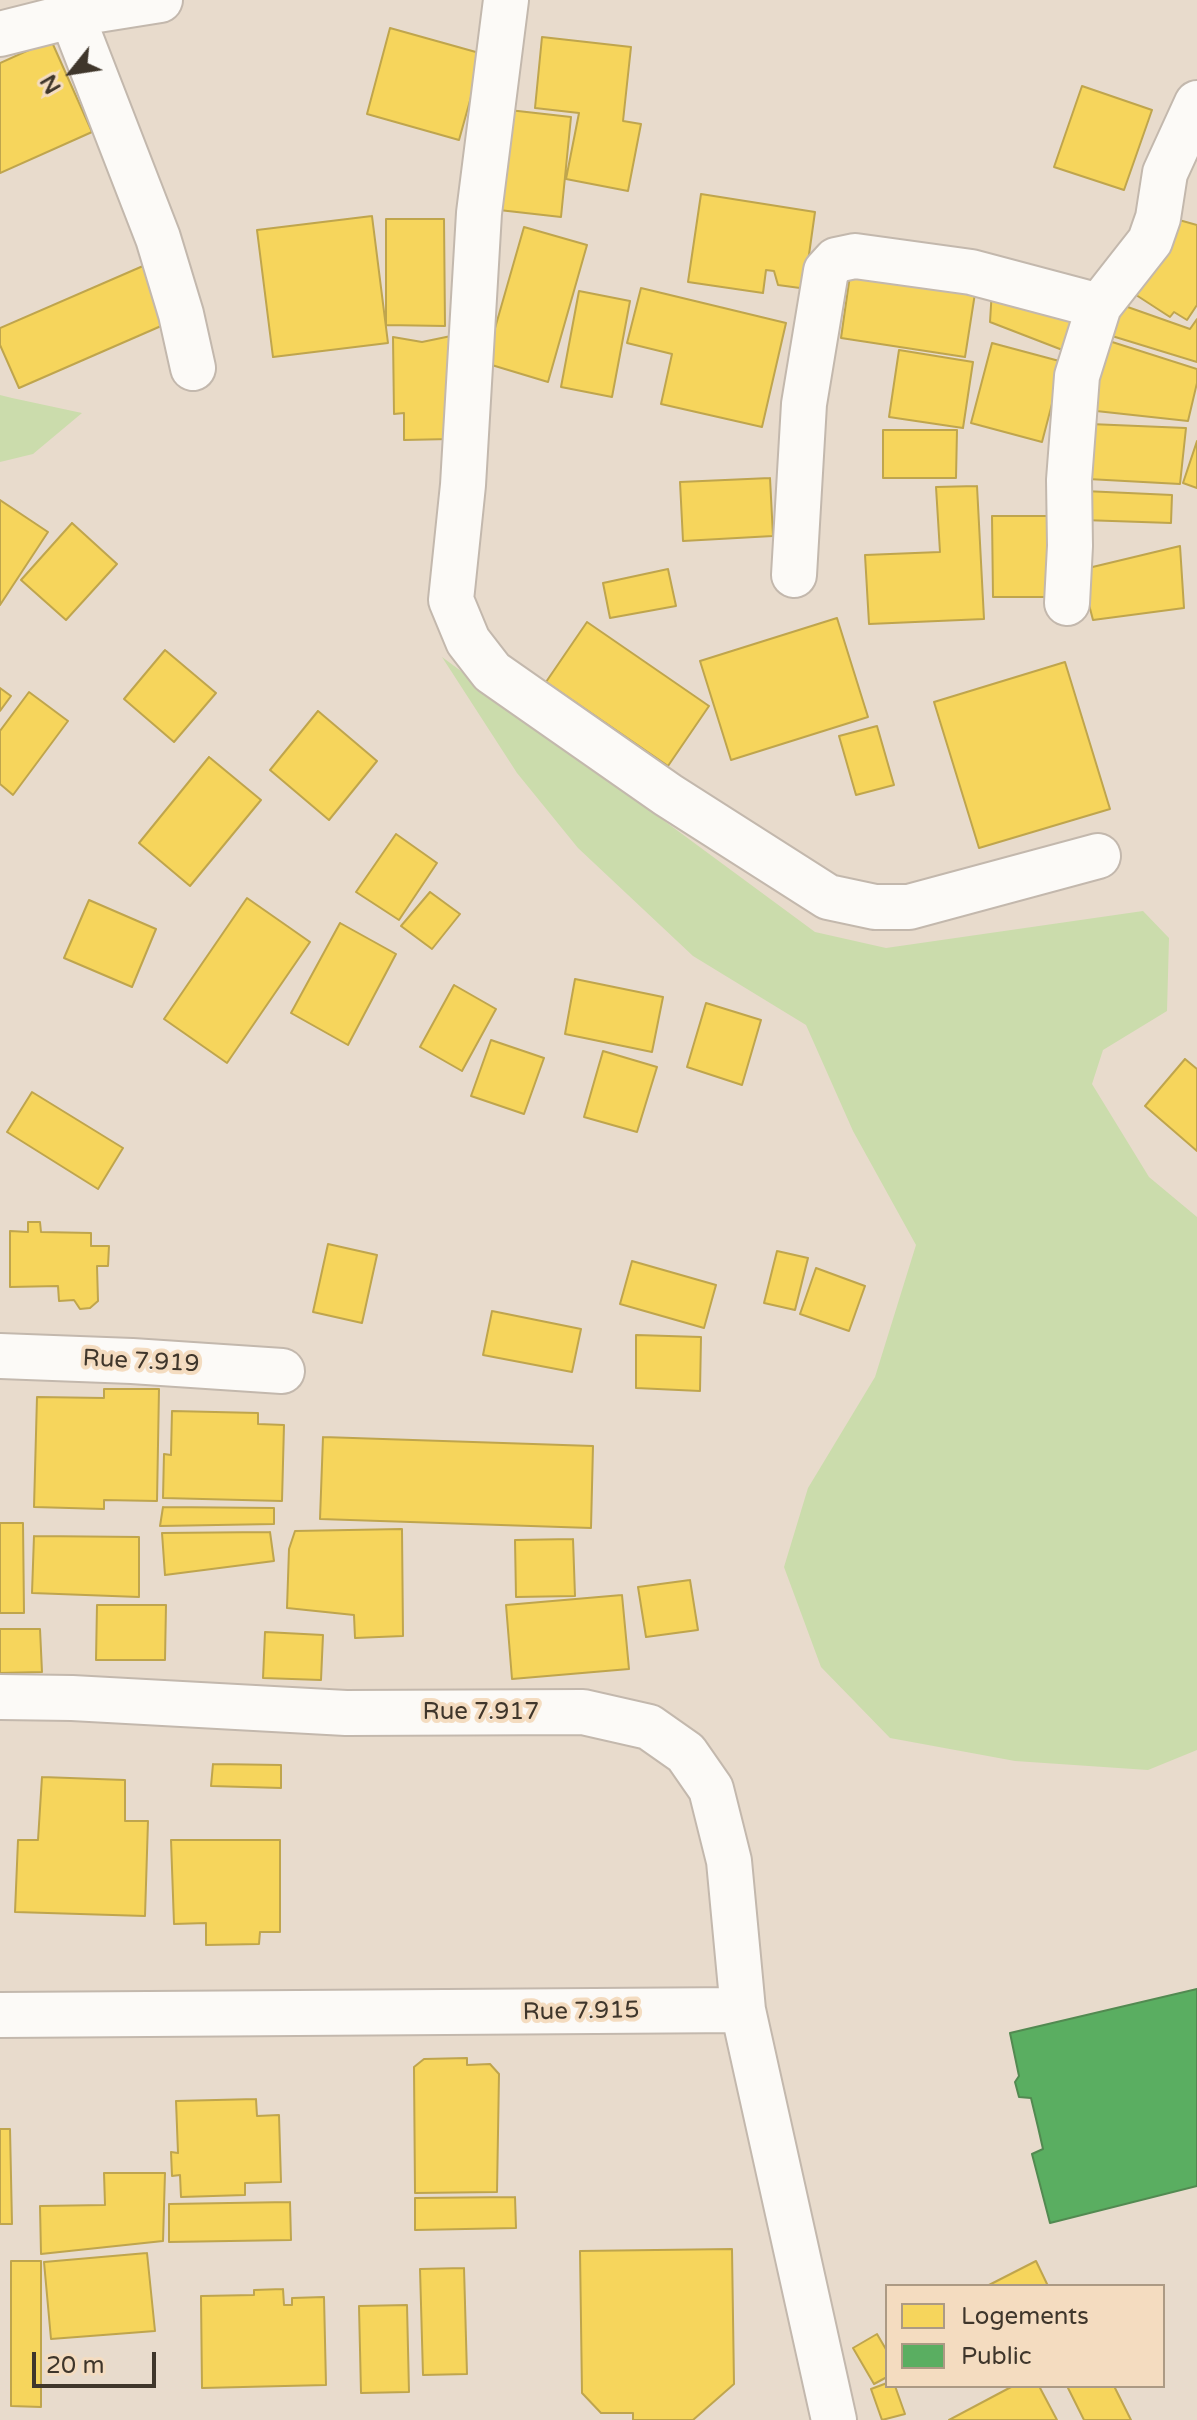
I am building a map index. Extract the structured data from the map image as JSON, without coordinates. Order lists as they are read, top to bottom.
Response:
{
  "streets": {
    "street": ["Rue 7.919", "Rue 7.917", "Rue 7.915"]
  },
  "crossings": [
    ["Rue 7.917", "Rue 7.915"]
  ],
  "legend": ["Logements", "Public"],
  "scale_bar": "20 m",
  "north": "bottom left"
}
